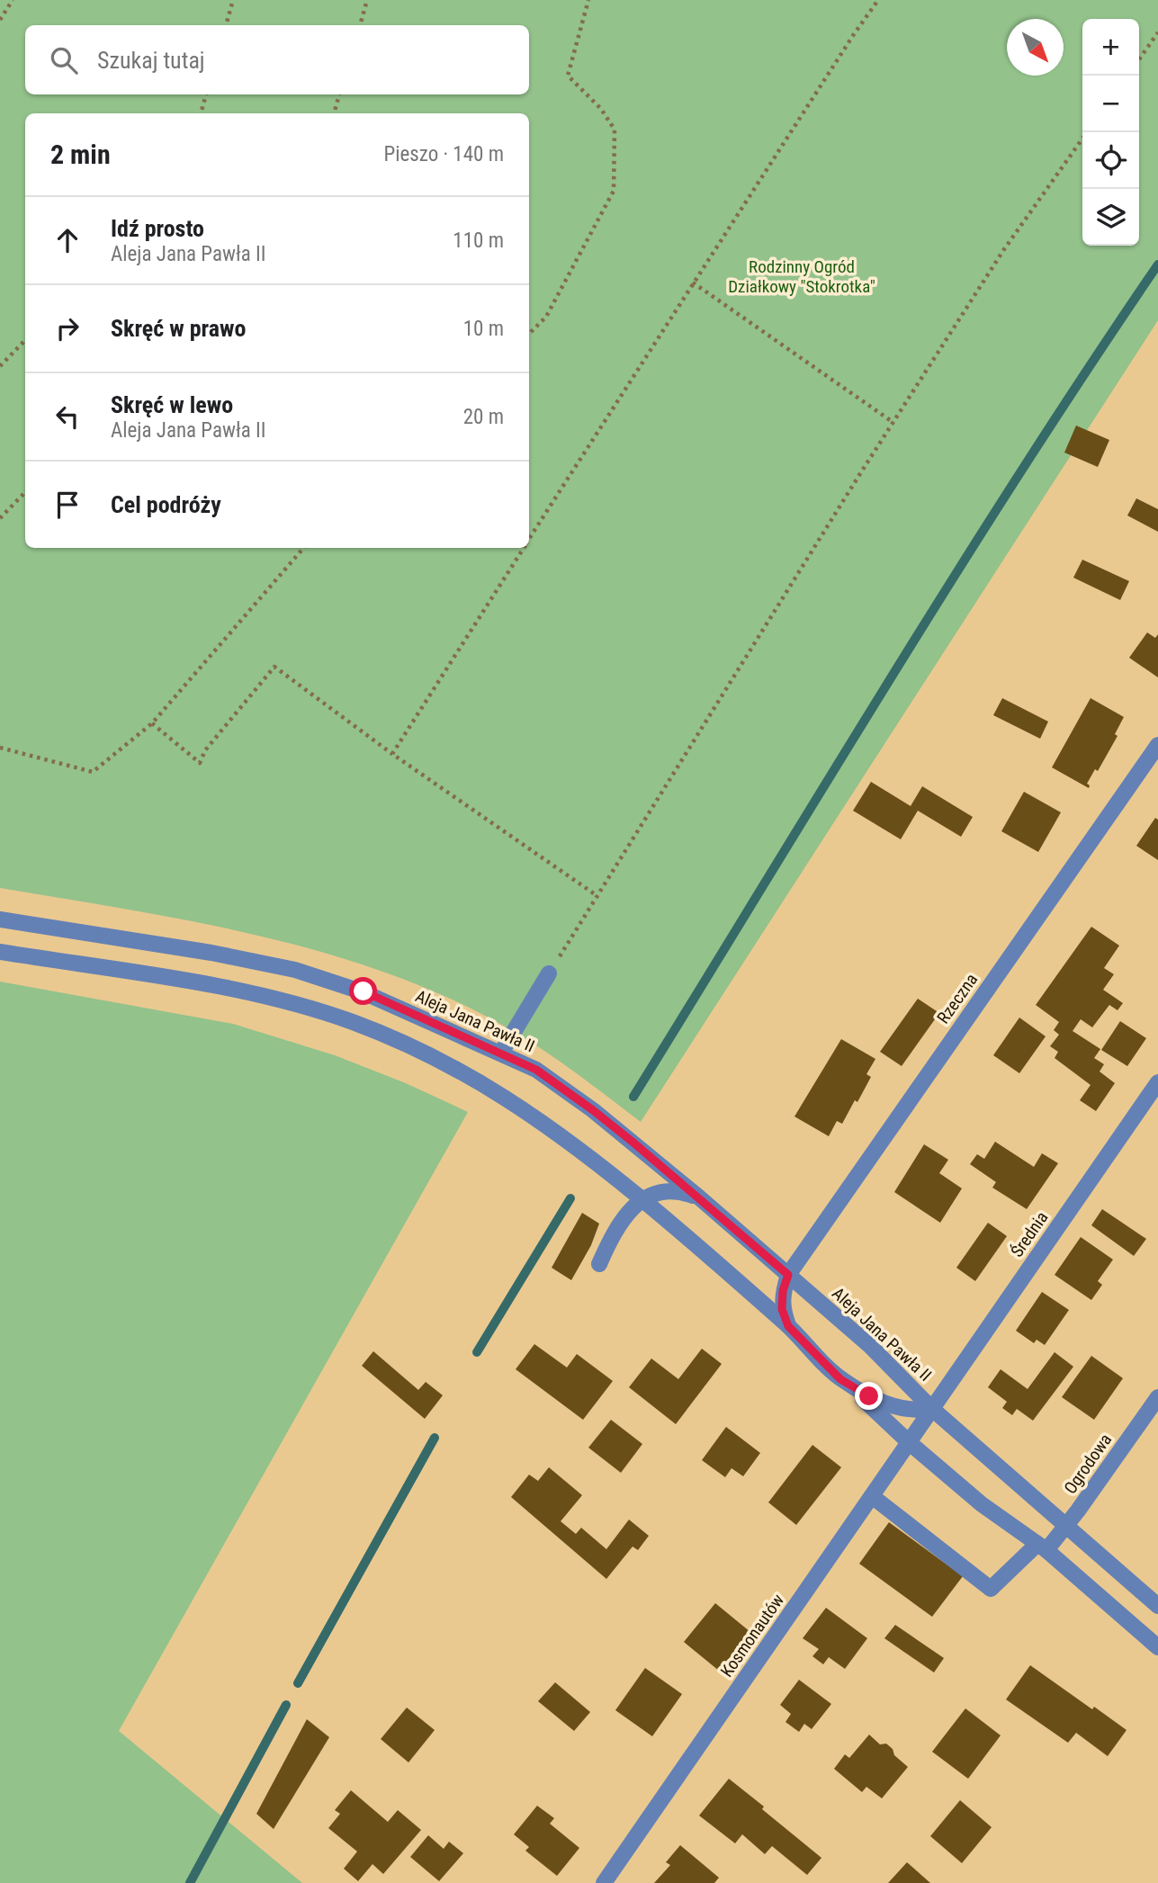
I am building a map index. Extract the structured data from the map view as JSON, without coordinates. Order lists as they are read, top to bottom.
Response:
{
  "streets": {
    "street": [
      "Rzeczna",
      "Aleja Jana Pawła II",
      "Średnia",
      "Ogrodowa",
      "Kosmonautów"
    ]
  },
  "crossings": [
    ["Rzeczna", "Aleja Jana Pawła II"],
    ["Aleja Jana Pawła II", "Średnia"],
    ["Aleja Jana Pawła II", "Ogrodowa"],
    ["Aleja Jana Pawła II", "Kosmonautów"],
    ["Średnia", "Kosmonautów"],
    ["Ogrodowa", "Kosmonautów"]
  ],
  "parks": ["Rodzinny Ogród Działkowy \"Stokrotka\""],
  "north": "bottom right",
  "page": {
    "map_buttons": ["+", "−"],
    "search": "Szukaj tutaj",
    "heading": ["2 min", "Pieszo · 140 m"],
    "list": [
      ["Idź prosto", "Aleja Jana Pawła II", "110 m"],
      ["Skręć w prawo", "10 m"],
      ["Skręć w lewo", "Aleja Jana Pawła II", "20 m"],
      "Cel podróży"
    ]
  }
}
